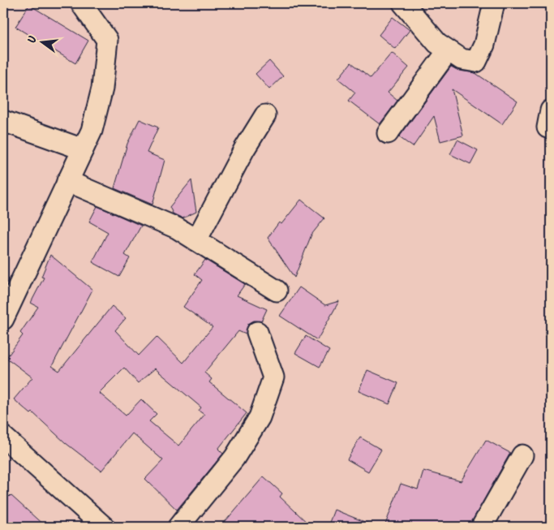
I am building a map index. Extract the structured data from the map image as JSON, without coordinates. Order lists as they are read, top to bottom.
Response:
{
  "north": "left"
}
